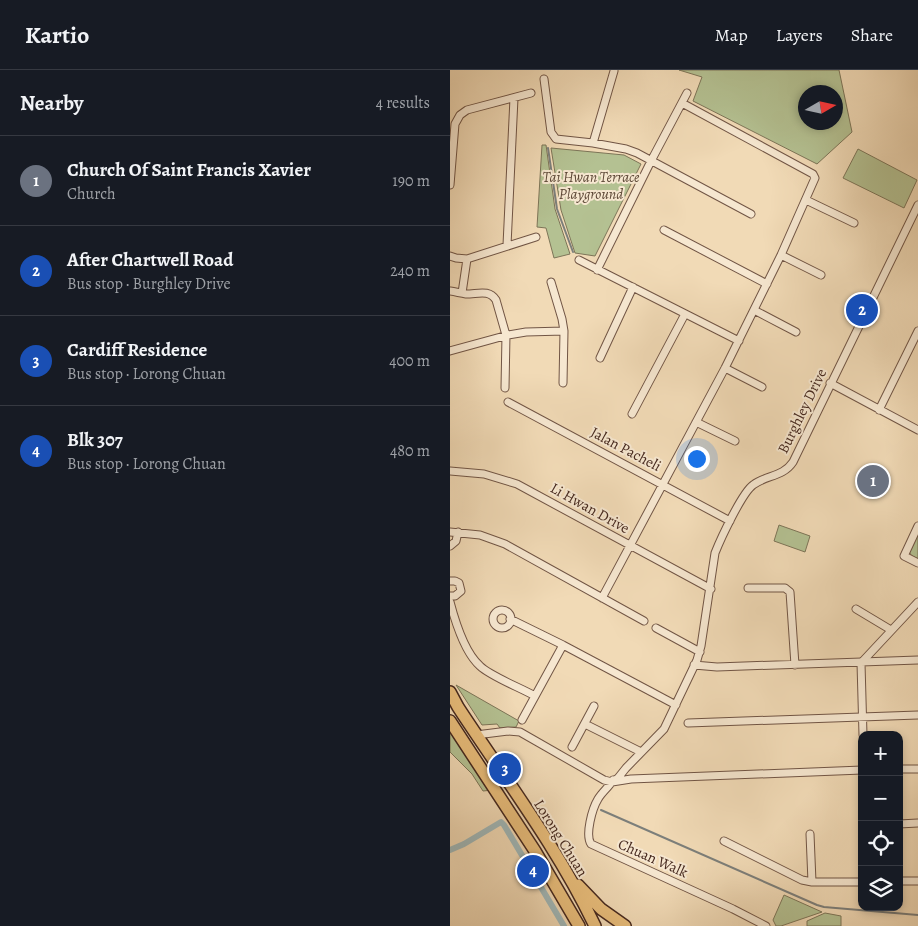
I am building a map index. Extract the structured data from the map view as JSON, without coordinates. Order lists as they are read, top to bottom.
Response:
{
  "streets": {
    "main road": ["Lorong Chuan"],
    "street": [
      "Burghley Drive",
      "Jalan Pacheli",
      "Li Hwan Drive",
      "Chuan Walk"
    ]
  },
  "crossings": [
    ["Burghley Drive", "Jalan Pacheli"],
    ["Burghley Drive", "Li Hwan Drive"],
    ["Burghley Drive", "Chuan Walk"]
  ],
  "parks": ["Tai Hwan Terrace Playground"],
  "north": "right",
  "page": {
    "header": "Kartio",
    "nav": ["Map", "Layers", "Share"],
    "heading": ["Nearby", "4 results"],
    "list": [
      {
        "mark": "1",
        "name": "Church Of Saint Francis Xavier",
        "note": "Church",
        "value": "190 m"
      },
      {
        "mark": "2",
        "name": "After Chartwell Road",
        "note": "Bus stop · Burghley Drive",
        "value": "240 m"
      },
      {
        "mark": "3",
        "name": "Cardiff Residence",
        "note": "Bus stop · Lorong Chuan",
        "value": "400 m"
      },
      {
        "mark": "4",
        "name": "Blk 307",
        "note": "Bus stop · Lorong Chuan",
        "value": "480 m"
      }
    ],
    "pins": [
      "2",
      "1",
      "3",
      "4"
    ],
    "map_buttons": ["+", "−"]
  }
}
